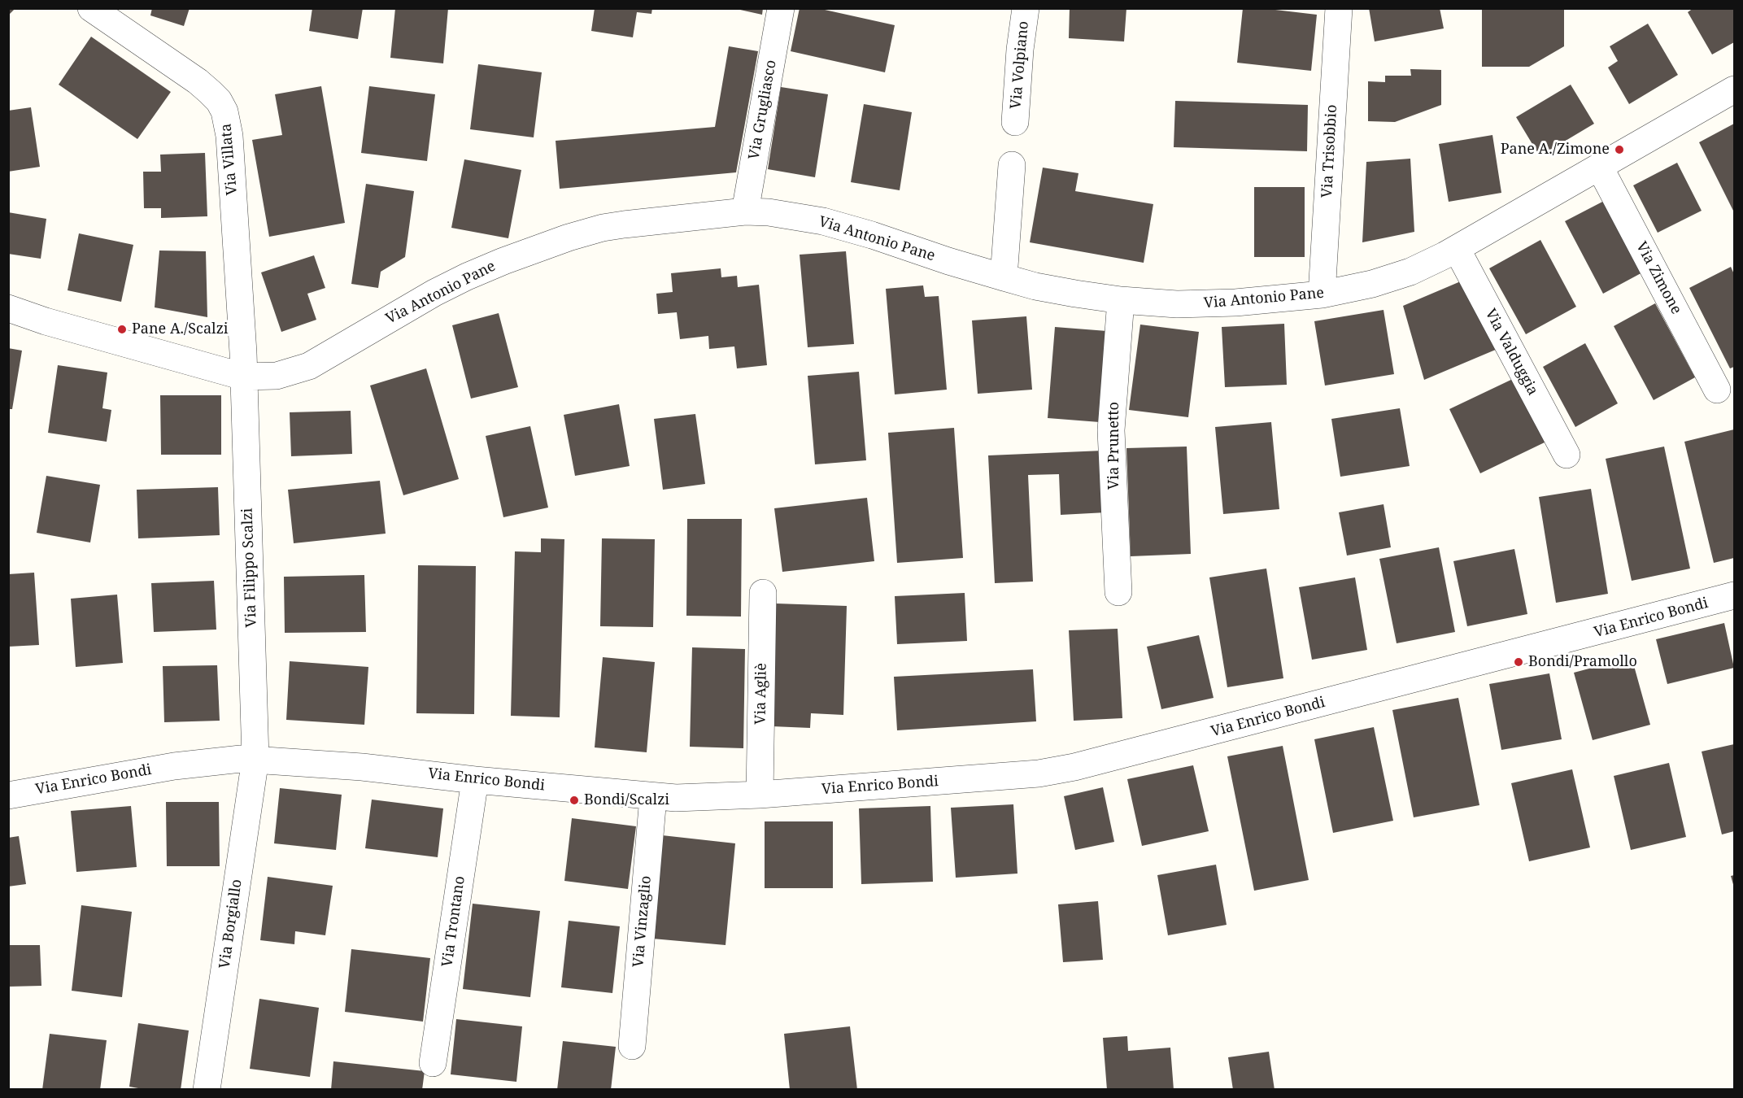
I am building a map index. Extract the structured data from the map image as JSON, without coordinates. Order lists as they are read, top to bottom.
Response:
{
  "streets": {
    "street": [
      "Via Volpiano",
      "Via Grugliasco",
      "Via Trisobbio",
      "Via Villata",
      "Via Antonio Pane",
      "Via Zimone",
      "Via Valduggia",
      "Via Prunetto",
      "Via Filippo Scalzi",
      "Via Enrico Bondi",
      "Via Agliè",
      "Via Trontano",
      "Via Vinzaglio",
      "Via Borgiallo"
    ]
  },
  "crossings": [
    ["Via Grugliasco", "Via Antonio Pane"],
    ["Via Trisobbio", "Via Antonio Pane"],
    ["Via Villata", "Via Antonio Pane"],
    ["Via Villata", "Via Filippo Scalzi"],
    ["Via Antonio Pane", "Via Zimone"],
    ["Via Antonio Pane", "Via Valduggia"],
    ["Via Antonio Pane", "Via Prunetto"],
    ["Via Antonio Pane", "Via Filippo Scalzi"],
    ["Via Filippo Scalzi", "Via Enrico Bondi"],
    ["Via Filippo Scalzi", "Via Borgiallo"],
    ["Via Enrico Bondi", "Via Agliè"],
    ["Via Enrico Bondi", "Via Trontano"],
    ["Via Enrico Bondi", "Via Vinzaglio"],
    ["Via Enrico Bondi", "Via Borgiallo"]
  ],
  "places": [
    "Pane A./Zimone",
    "Pane A./Scalzi",
    "Bondi/Pramollo",
    "Bondi/Scalzi"
  ]
}
